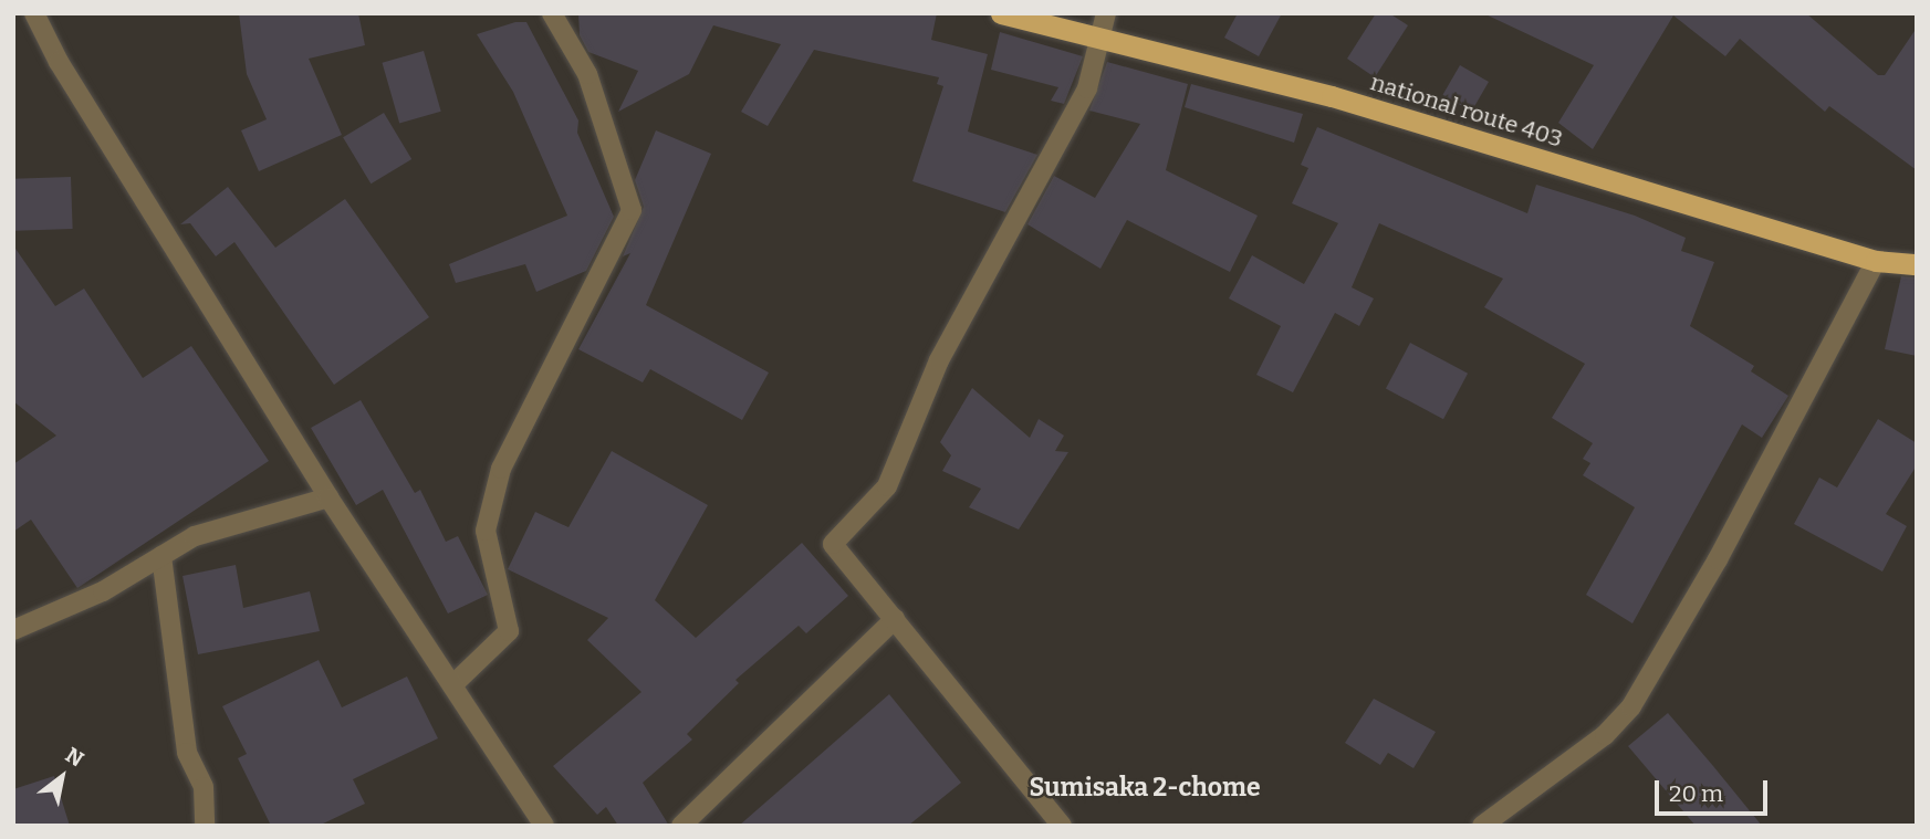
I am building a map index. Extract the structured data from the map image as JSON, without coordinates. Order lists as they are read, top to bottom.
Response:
{
  "streets": {
    "highway": ["national route 403"]
  },
  "districts": ["Sumisaka 2-chome"],
  "scale_bar": "20 m",
  "north": "top right"
}
